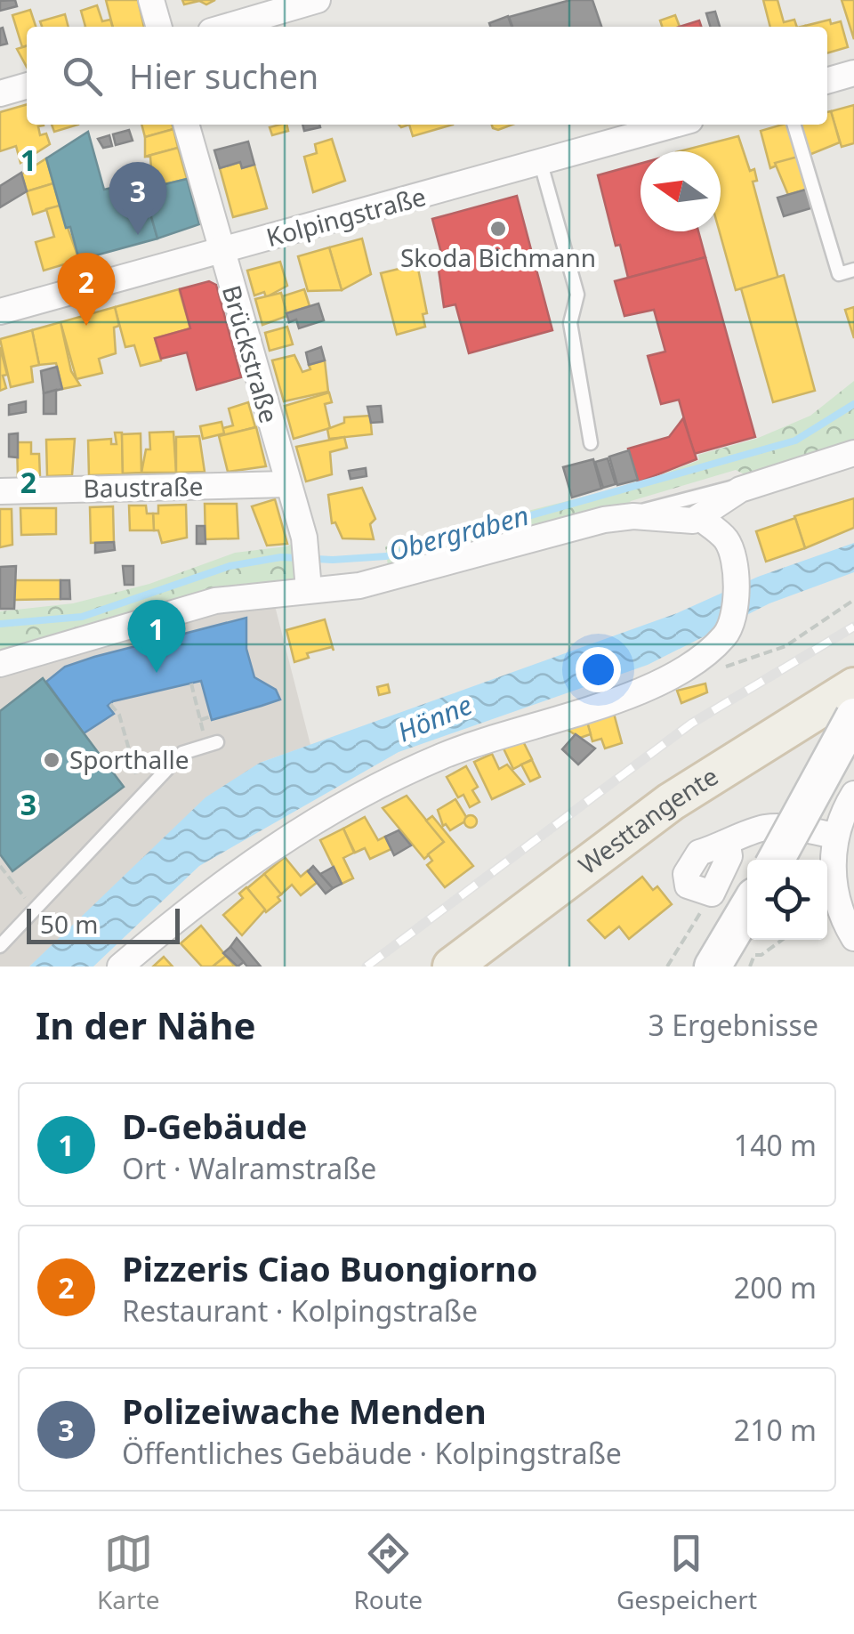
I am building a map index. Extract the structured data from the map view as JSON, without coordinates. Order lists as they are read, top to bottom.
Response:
{
  "streets": {
    "main road": ["Westtangente"],
    "street": ["Kolpingstraße", "Brückstraße", "Baustraße"]
  },
  "crossings": [
    ["Kolpingstraße", "Brückstraße"],
    ["Brückstraße", "Baustraße"]
  ],
  "water": ["Obergraben", "Hönne"],
  "places": ["Skoda Bichmann", "Sporthalle"],
  "scale_bar": "50 m",
  "north": "left",
  "page": {
    "search": "Hier suchen",
    "pins": ["3", "2", "1"],
    "scale": "50 m",
    "heading": ["In der Nähe", "3 Ergebnisse"],
    "list": [
      {
        "mark": "1",
        "name": "D-Gebäude",
        "note": "Ort · Walramstraße",
        "value": "140 m"
      },
      {
        "mark": "2",
        "name": "Pizzeris Ciao Buongiorno",
        "note": "Restaurant · Kolpingstraße",
        "value": "200 m"
      },
      {
        "mark": "3",
        "name": "Polizeiwache Menden",
        "note": "Öffentliches Gebäude · Kolpingstraße",
        "value": "210 m"
      }
    ],
    "nav": ["Karte", "Route", "Gespeichert"]
  },
  "grid": {
    "rows": ["1", "2", "3"]
  }
}
